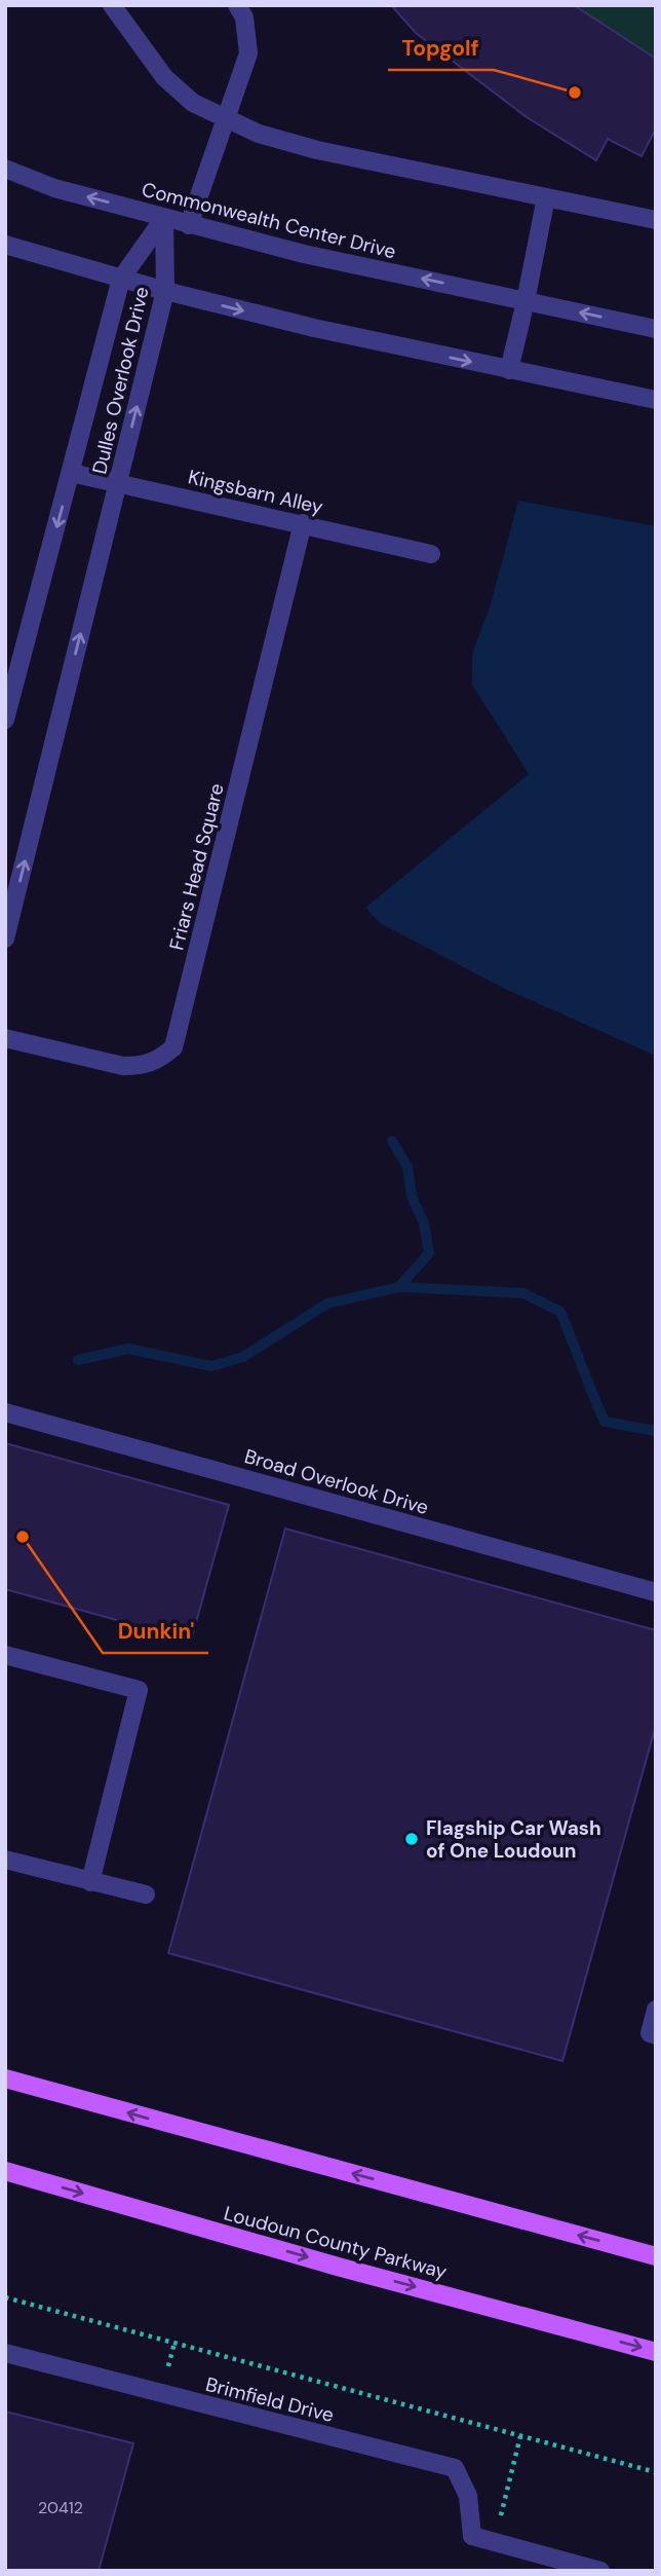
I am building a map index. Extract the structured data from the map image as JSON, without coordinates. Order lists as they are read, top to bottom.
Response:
{
  "streets": {
    "main road": ["Loudoun County Parkway"],
    "street": [
      "Commonwealth Center Drive",
      "Dulles Overlook Drive",
      "Kingsbarn Alley",
      "Friars Head Square",
      "Broad Overlook Drive",
      "Brimfield Drive"
    ]
  },
  "crossings": [
    ["Commonwealth Center Drive", "Dulles Overlook Drive"],
    ["Dulles Overlook Drive", "Kingsbarn Alley"],
    ["Kingsbarn Alley", "Friars Head Square"]
  ],
  "places": ["Topgolf", "Dunkin'", "Flagship Car Wash of One Loudoun"],
  "house_numbers": ["20412"]
}
